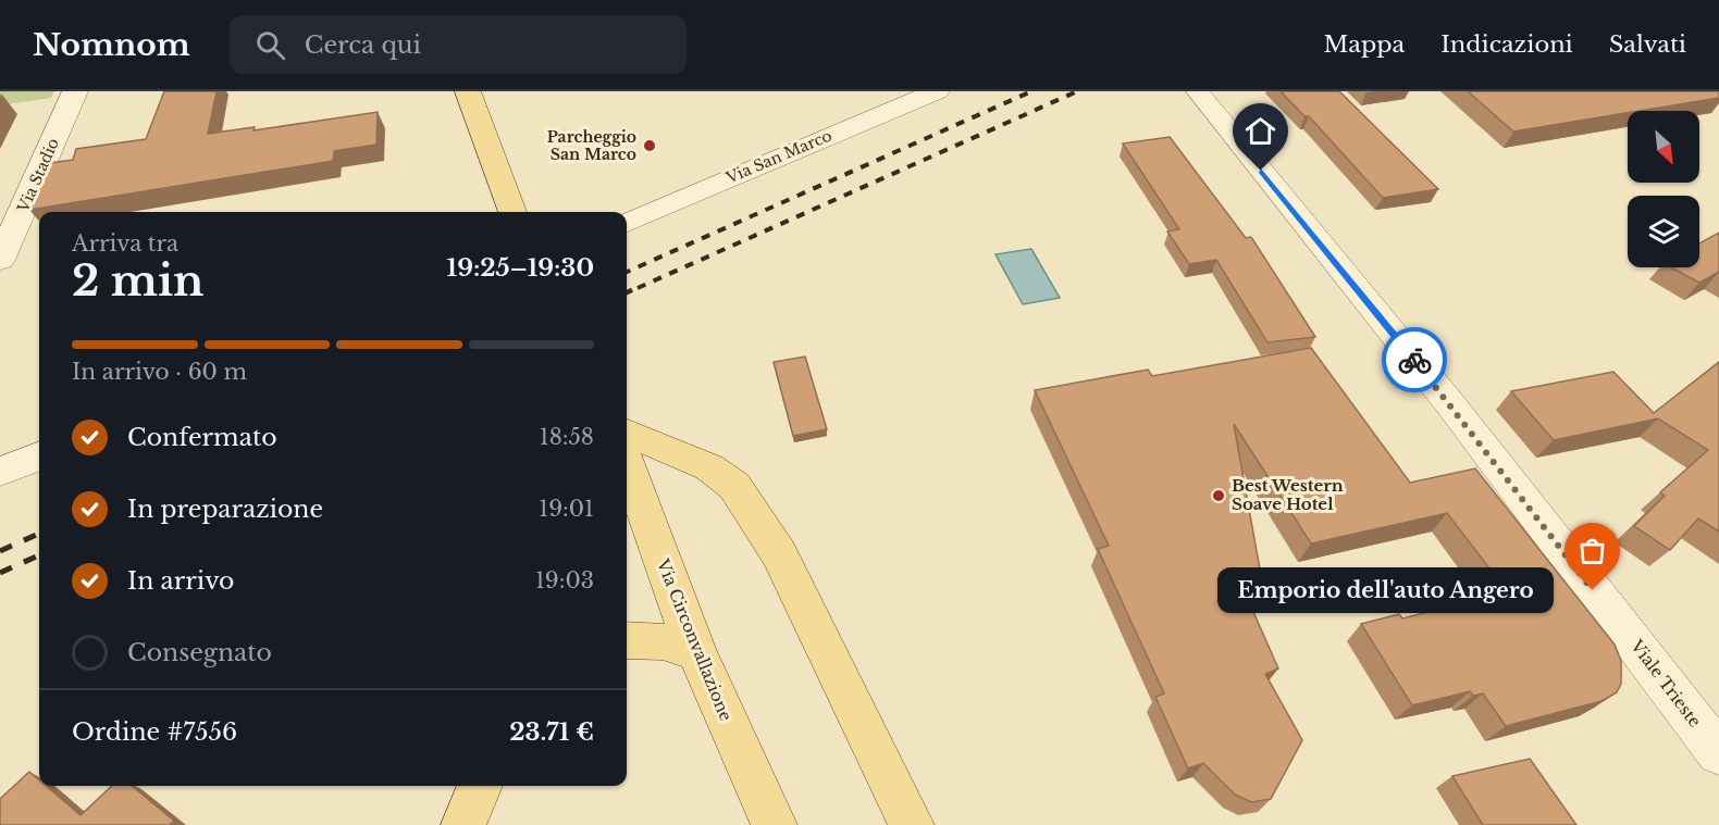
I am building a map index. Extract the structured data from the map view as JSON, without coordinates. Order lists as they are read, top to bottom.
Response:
{
  "streets": {
    "main road": ["Via Circonvallazione"],
    "street": ["Via San Marco", "Via Stadio", "Viale Trieste"]
  },
  "places": ["Parcheggio San Marco", "Best Western Soave Hotel", "Emporio dell'auto Angero"],
  "north": "bottom right",
  "page": {
    "header": "Nomnom",
    "search": "Cerca qui",
    "nav": ["Mappa", "Indicazioni", "Salvati"],
    "heading": ["2 min", "Arriva tra", "19:25–19:30"],
    "panel": ["Ordine #7556", "23.71 €"],
    "bar": "In arrivo · 60 m",
    "list": [
      ["Confermato", "18:58"],
      ["In preparazione", "19:01"],
      ["In arrivo", "19:03"],
      "Consegnato"
    ],
    "bubble": "Emporio dell'auto Angero"
  }
}
